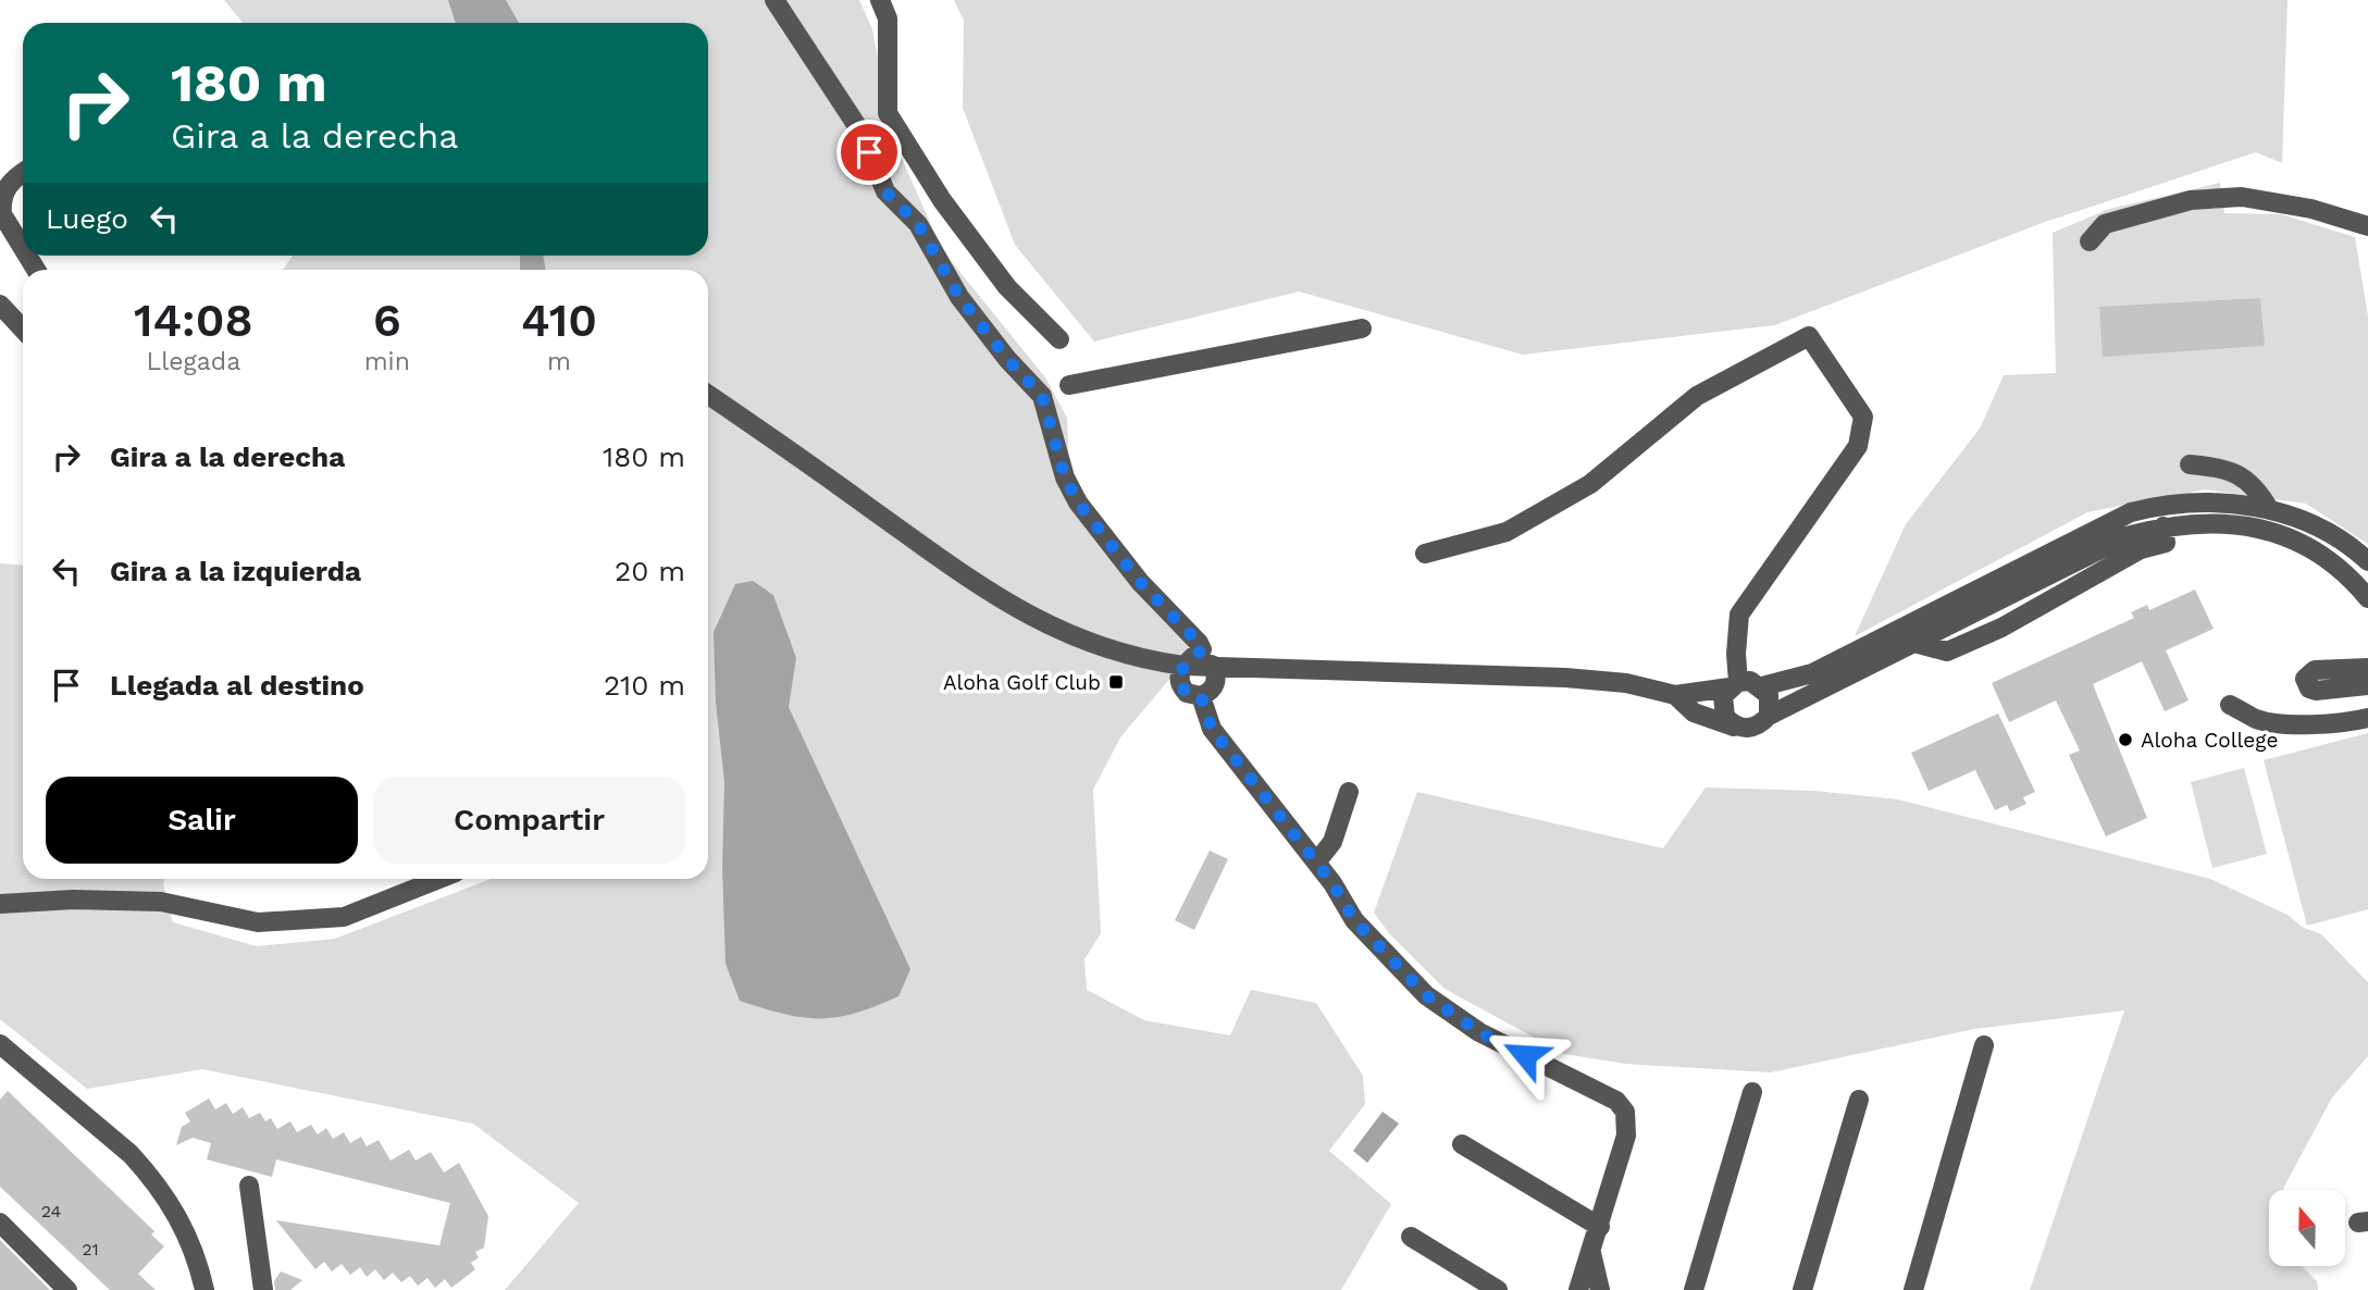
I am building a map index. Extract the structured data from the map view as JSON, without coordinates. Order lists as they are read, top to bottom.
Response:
{
  "places": {
    "transit": ["Aloha Golf Club"],
    "other": ["Aloha College"]
  },
  "house_numbers": ["24", "21"],
  "north": "top",
  "page": {
    "turn": ["180 m", "Gira a la derecha"],
    "then": "Luego",
    "eta": [
      "14:08",
      "Llegada",
      "6",
      "min",
      "410",
      "m"
    ],
    "list": [
      {
        "name": "Gira a la derecha",
        "value": "180 m"
      },
      {
        "name": "Gira a la izquierda",
        "value": "20 m"
      },
      {
        "name": "Llegada al destino",
        "value": "210 m"
      }
    ],
    "buttons": ["Salir", "Compartir"]
  }
}
